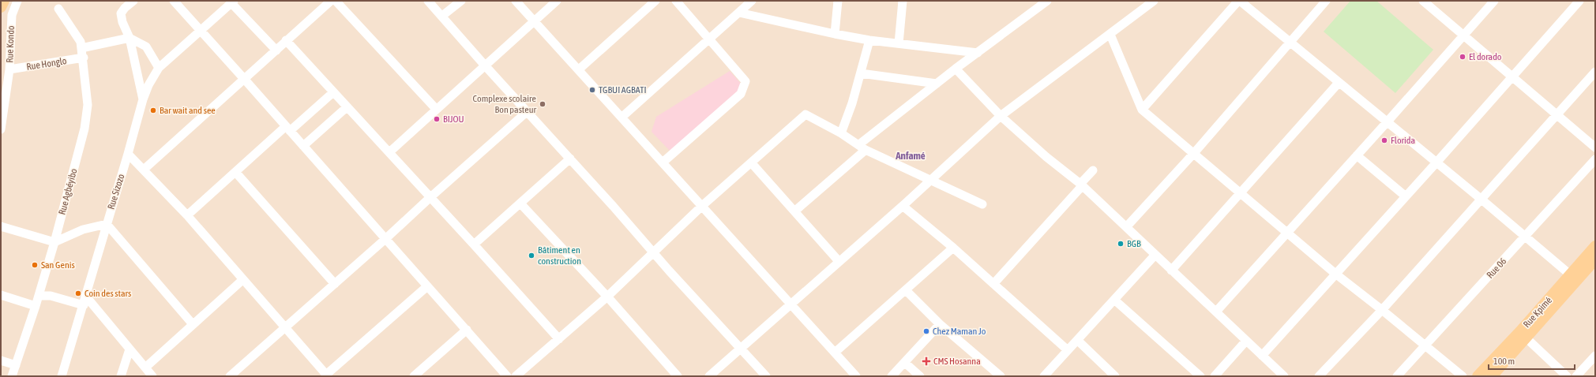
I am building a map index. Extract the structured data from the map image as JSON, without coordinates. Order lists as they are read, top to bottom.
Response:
{
  "streets": {
    "main road": ["Rue Kpimé"],
    "street": [
      "Rue Kondo",
      "Rue Honglo",
      "Rue Agbéyibo",
      "Rue Sizozo",
      "Rue 06"
    ]
  },
  "crossings": [
    ["Rue Kondo", "Rue Honglo"],
    ["Rue Honglo", "Rue Agbéyibo"]
  ],
  "districts": ["Anfamé"],
  "places": {
    "other": [
      "El dorado",
      "TGBUI AGBATI",
      "Complexe scolaire Bon pasteur",
      "Bar wait and see",
      "BIJOU",
      "Florida",
      "BGB",
      "Bâtiment en construction",
      "San Genis",
      "Coin des stars",
      "Chez Maman Jo"
    ],
    "health": ["CMS Hosanna"]
  },
  "scale_bar": "100 m"
}
